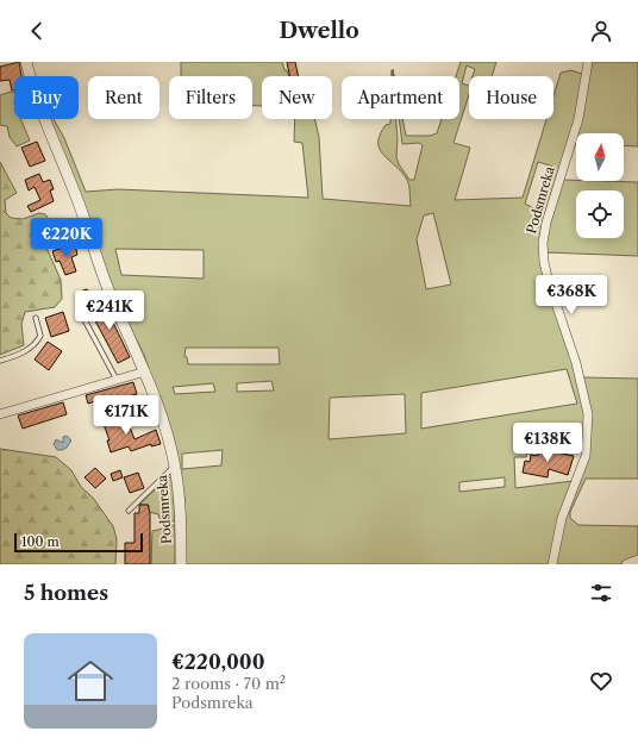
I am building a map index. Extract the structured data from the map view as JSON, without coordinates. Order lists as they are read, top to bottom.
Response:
{
  "streets": {
    "street": ["Podsmreka"]
  },
  "scale_bar": "100 m",
  "north": "top",
  "page": {
    "header": "Dwello",
    "chip": [
      "Buy",
      "Rent",
      "Filters",
      "New",
      "Apartment",
      "House"
    ],
    "price": [
      "€220K",
      "€368K",
      "€241K",
      "€171K",
      "€138K"
    ],
    "scale": "100 m",
    "heading": "5 homes",
    "list": [
      {
        "name": "€220,000",
        "note": "2 rooms · 70 m² · Podsmreka"
      }
    ]
  }
}
